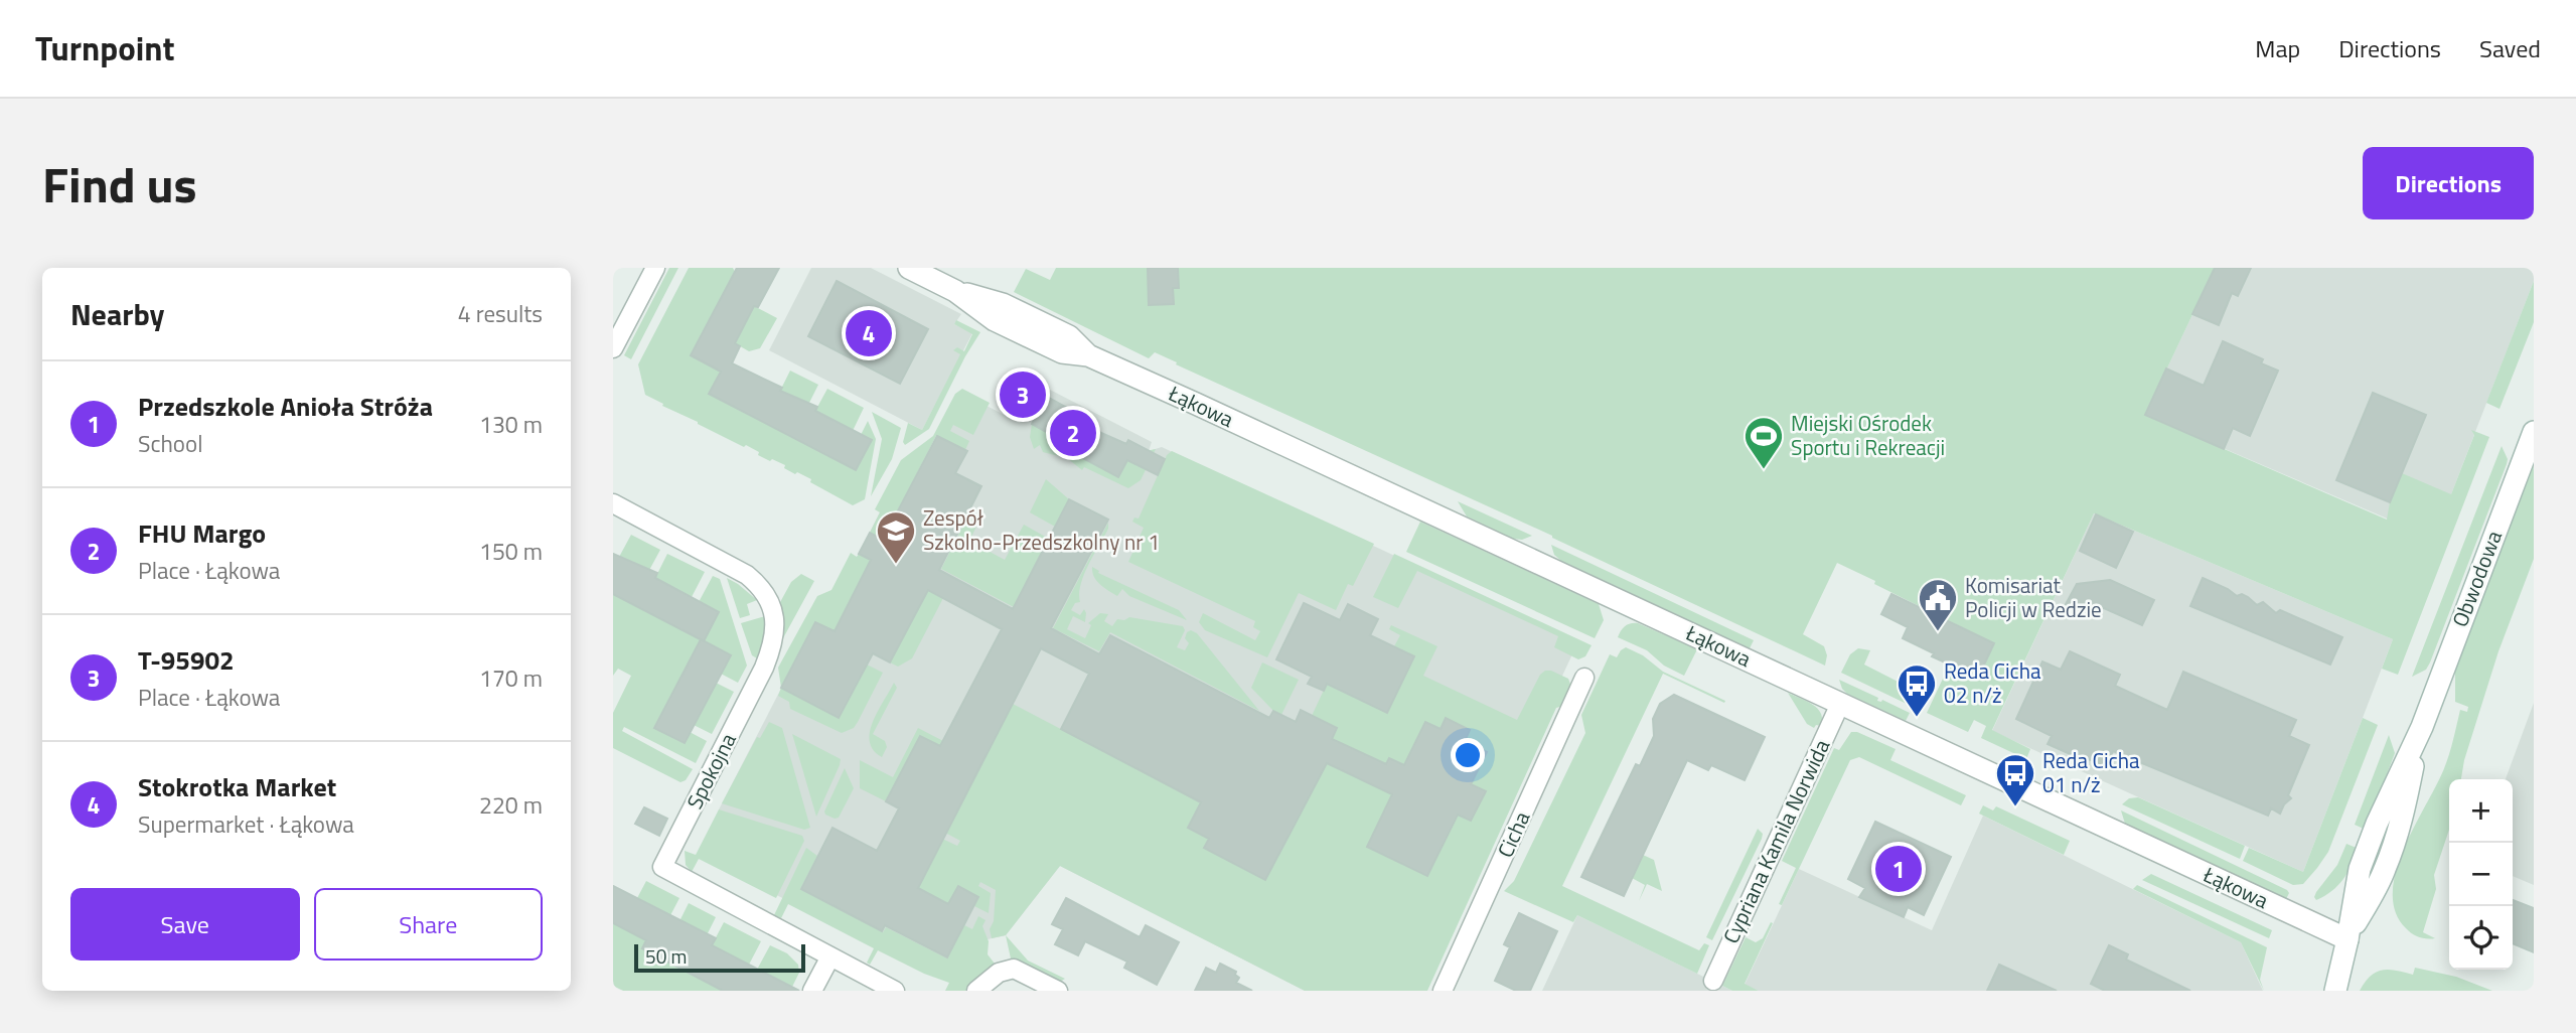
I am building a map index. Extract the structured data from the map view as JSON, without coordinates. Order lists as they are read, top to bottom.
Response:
{
  "streets": {
    "street": [
      "Łąkowa",
      "Obwodowa",
      "Spokojna",
      "Cicha",
      "Cypriana Kamila Norwida"
    ]
  },
  "crossings": [
    ["Łąkowa", "Obwodowa"],
    ["Łąkowa", "Cypriana Kamila Norwida"]
  ],
  "places": {
    "sports": ["Miejski Ośrodek Sportu i Rekreacji"],
    "school or university": ["Zespół Szkolno-Przedszkolny nr 1"],
    "public building": ["Komisariat Policji w Redzie"],
    "bus stop": ["Reda Cicha 02 n/ż", "Reda Cicha 01 n/ż"]
  },
  "scale_bar": "50 m",
  "page": {
    "header": "Turnpoint",
    "nav": ["Map", "Directions", "Saved"],
    "title": "Find us",
    "buttons": [
      "Directions",
      ["Save", "Share"]
    ],
    "heading": ["Nearby", "4 results"],
    "pins": [
      "4",
      "3",
      "2",
      "1"
    ],
    "list": [
      {
        "mark": "1",
        "name": "Przedszkole Anioła Stróża",
        "note": "School",
        "value": "130 m"
      },
      {
        "mark": "2",
        "name": "FHU Margo",
        "note": "Place · Łąkowa",
        "value": "150 m"
      },
      {
        "mark": "3",
        "name": "T-95902",
        "note": "Place · Łąkowa",
        "value": "170 m"
      },
      {
        "mark": "4",
        "name": "Stokrotka Market",
        "note": "Supermarket · Łąkowa",
        "value": "220 m"
      }
    ],
    "map_buttons": ["+", "−"],
    "scale": "50 m"
  }
}
